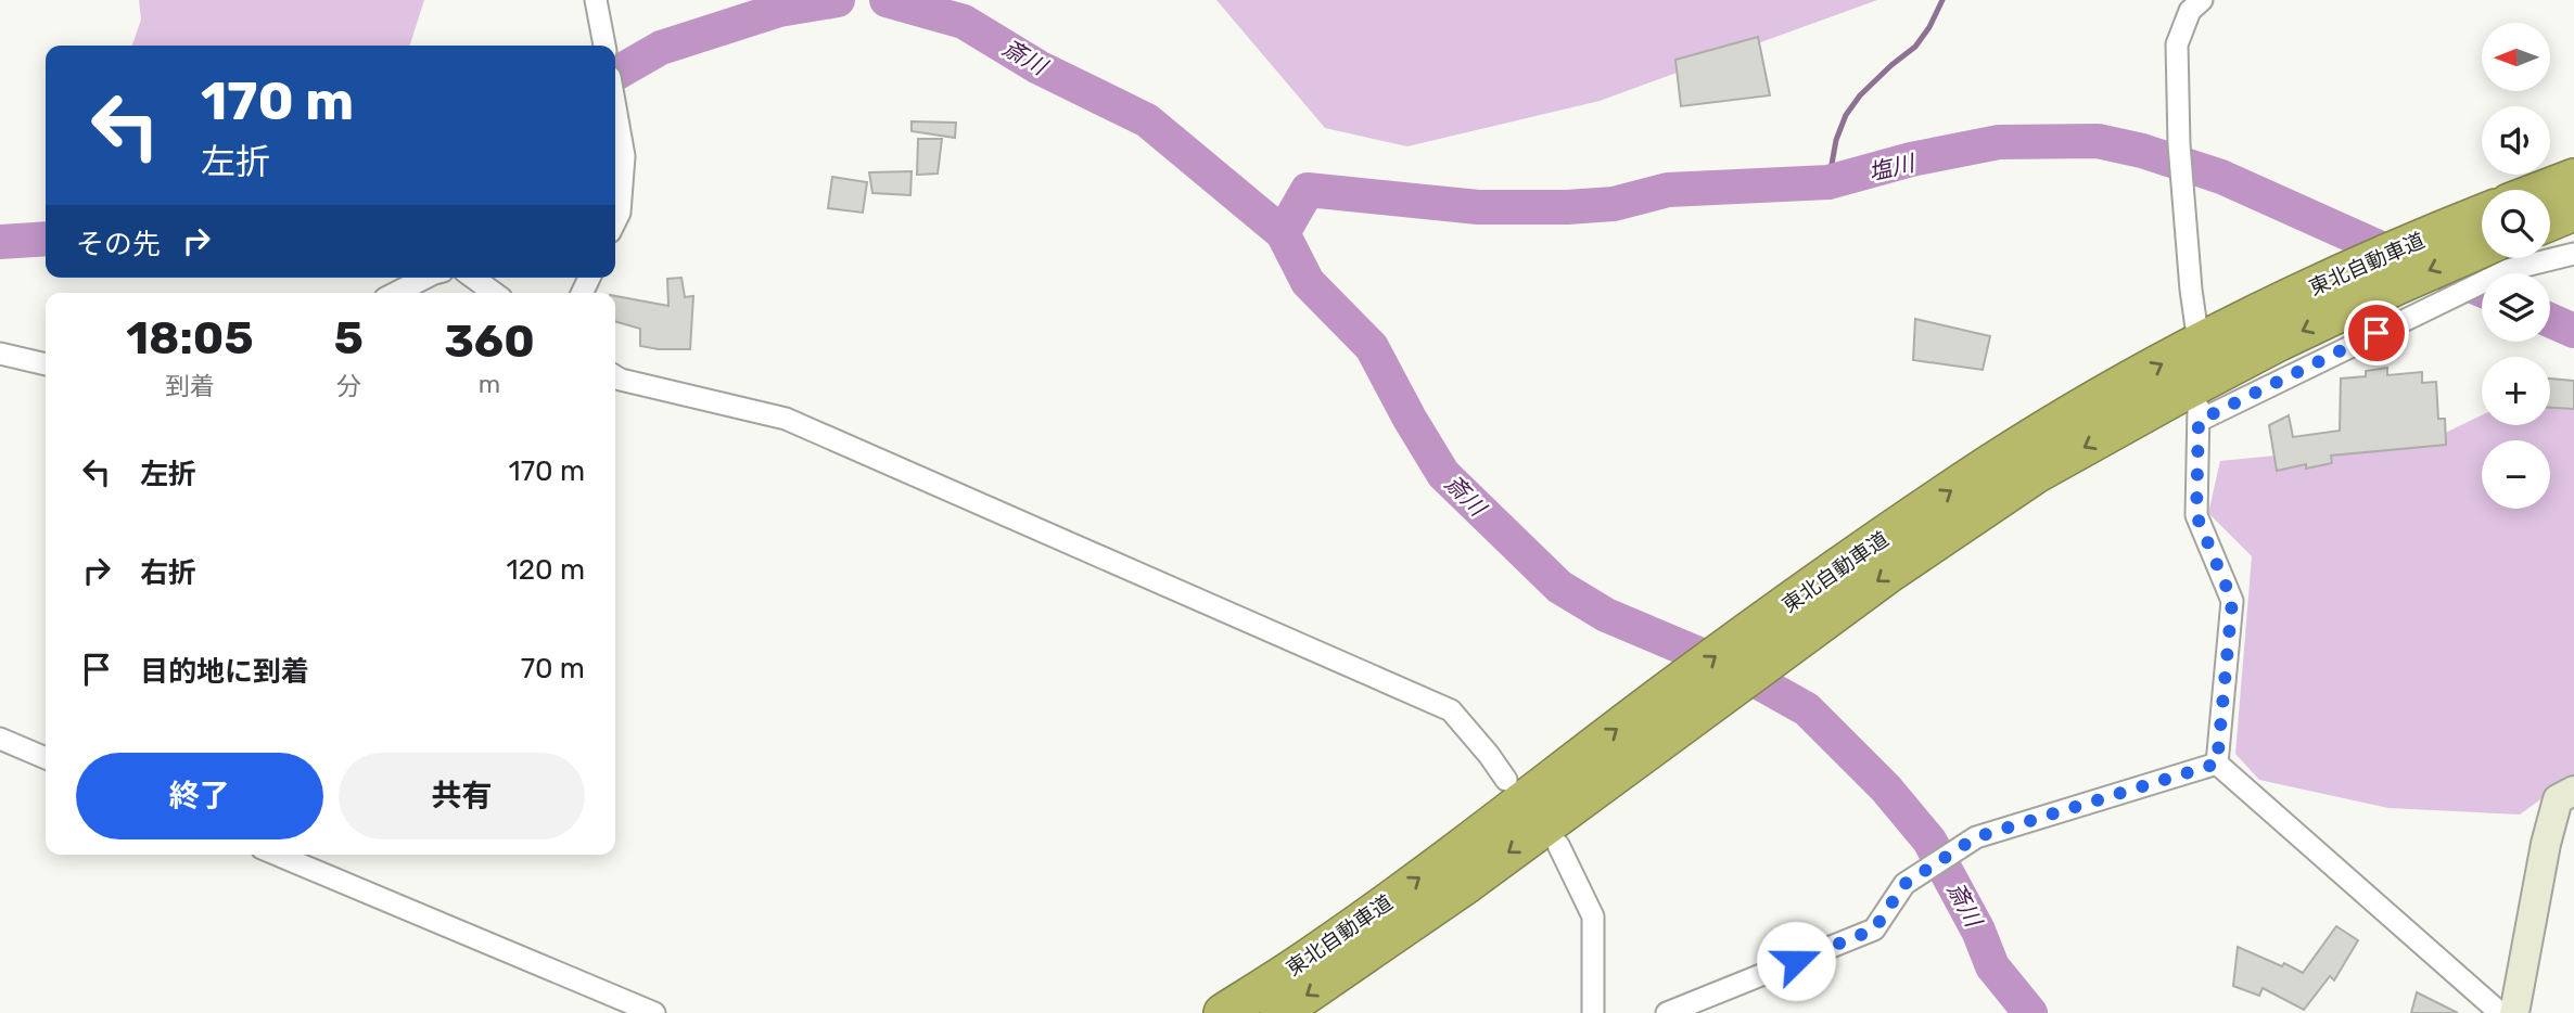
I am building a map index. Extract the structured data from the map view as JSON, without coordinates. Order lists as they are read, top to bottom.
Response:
{
  "streets": {
    "highway": ["東北自動車道"]
  },
  "water": ["斎川", "塩川"],
  "north": "left",
  "page": {
    "map_buttons": ["+", "−"],
    "turn": ["170 m", "左折"],
    "then": "その先",
    "eta": [
      "18:05",
      "到着",
      "5",
      "分",
      "360",
      "m"
    ],
    "list": [
      {
        "name": "左折",
        "value": "170 m"
      },
      {
        "name": "右折",
        "value": "120 m"
      },
      {
        "name": "目的地に到着",
        "value": "70 m"
      }
    ],
    "buttons": ["終了", "共有"]
  }
}
